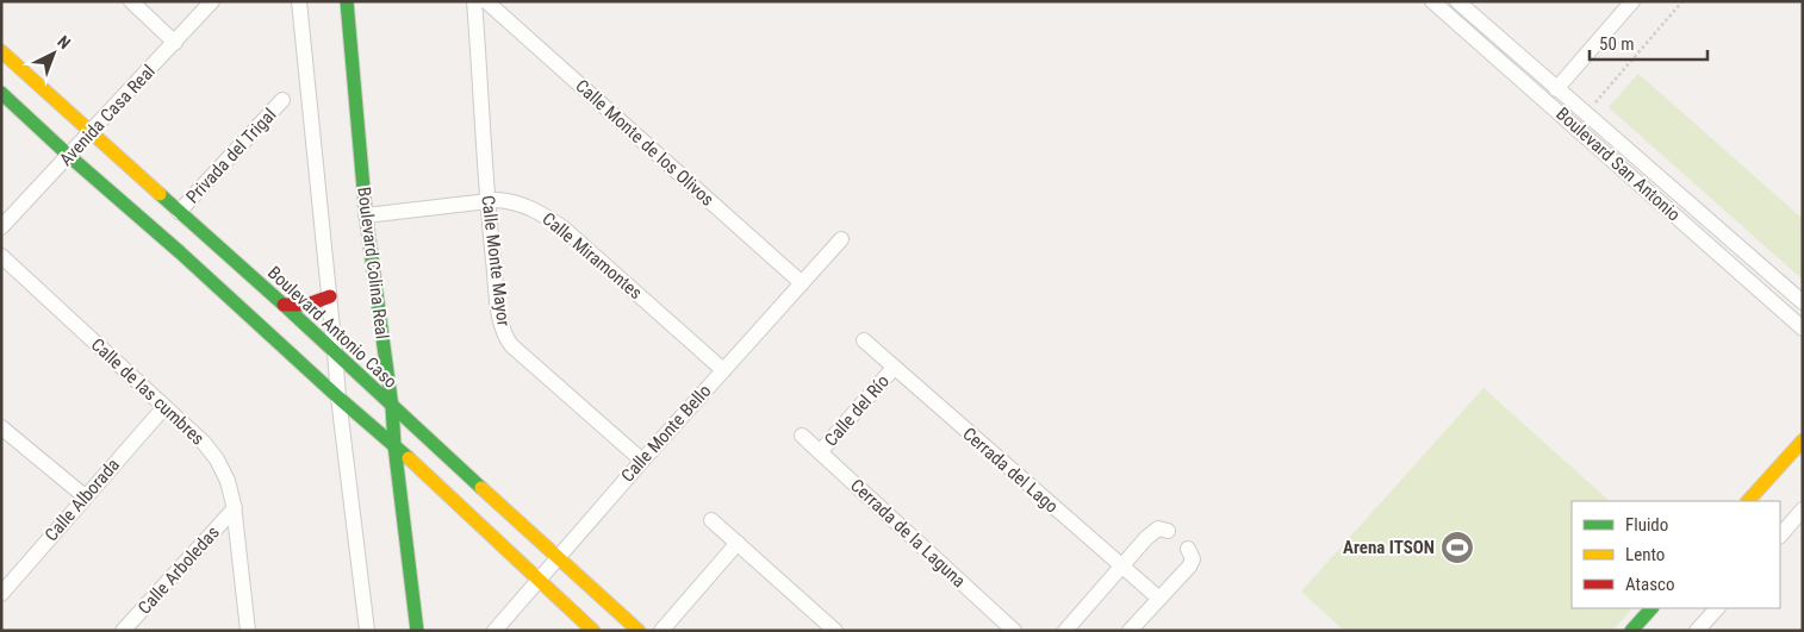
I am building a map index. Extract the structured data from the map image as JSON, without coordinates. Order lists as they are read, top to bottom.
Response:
{
  "streets": {
    "main road": ["Boulevard Colina Real", "Boulevard Antonio Caso"],
    "street": [
      "Avenida Casa Real",
      "Calle Monte de los Olivos",
      "Privada del Trigal",
      "Boulevard San Antonio",
      "Calle Miramontes",
      "Calle Monte Mayor",
      "Calle de las cumbres",
      "Calle del Río",
      "Calle Monte Bello",
      "Cerrada del Lago",
      "Calle Alborada",
      "Cerrada de la Laguna",
      "Calle Arboledas"
    ]
  },
  "crossings": [
    ["Avenida Casa Real", "Boulevard Antonio Caso"],
    ["Calle Monte de los Olivos", "Calle Monte Bello"],
    ["Privada del Trigal", "Boulevard Antonio Caso"],
    ["Calle Miramontes", "Calle Monte Mayor"],
    ["Calle Miramontes", "Boulevard Colina Real"],
    ["Calle Miramontes", "Calle Monte Bello"],
    ["Calle Monte Mayor", "Calle Monte Bello"],
    ["Boulevard Colina Real", "Boulevard Antonio Caso"],
    ["Boulevard Antonio Caso", "Calle Monte Bello"],
    ["Calle de las cumbres", "Calle Alborada"],
    ["Calle de las cumbres", "Calle Arboledas"],
    ["Calle del Río", "Cerrada del Lago"],
    ["Calle del Río", "Cerrada de la Laguna"]
  ],
  "places": {
    "sports": ["Arena ITSON"]
  },
  "legend": ["Fluido", "Lento", "Atasco"],
  "scale_bar": "50 m",
  "north": "top right"
}
